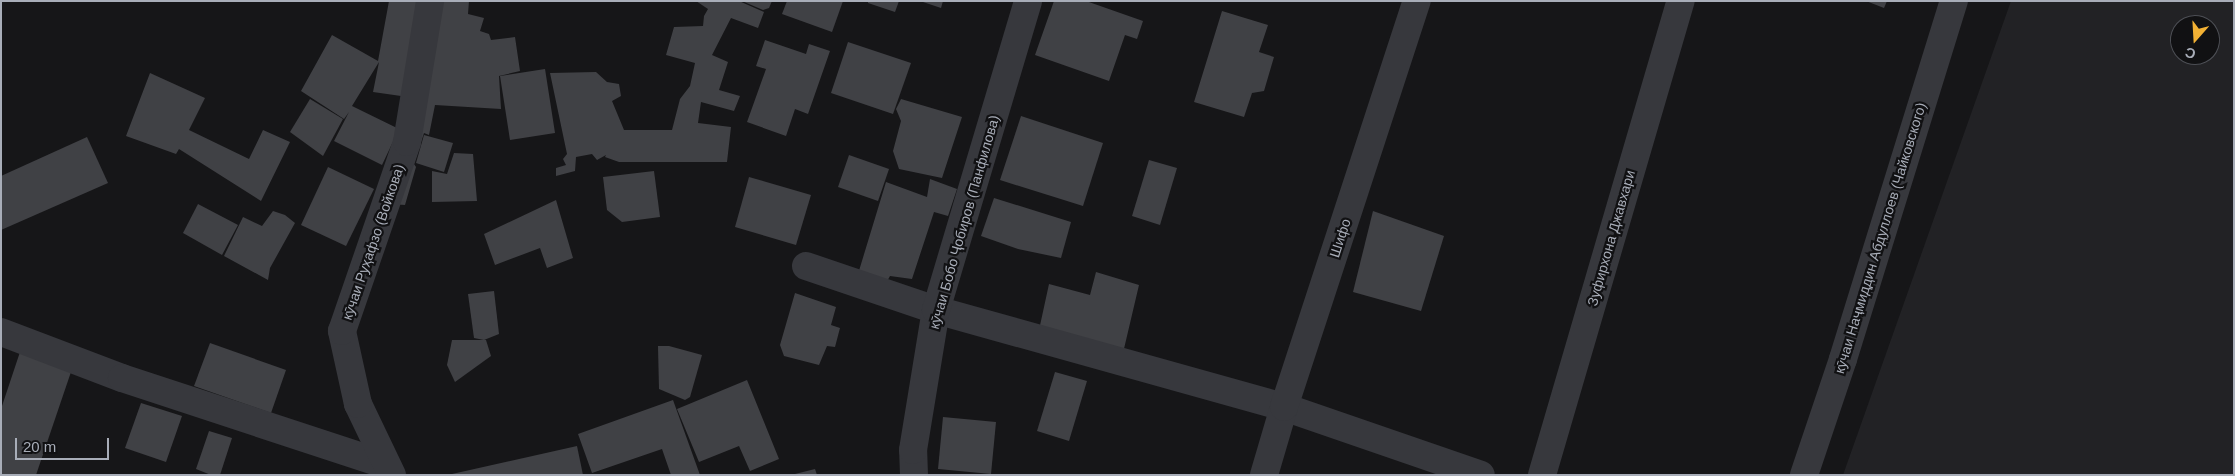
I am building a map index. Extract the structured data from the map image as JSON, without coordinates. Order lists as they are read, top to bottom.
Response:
{
  "streets": {
    "street": [
      "кӯчаи Бобо Ҷобиров (Панфилова)",
      "Шифо",
      "Зуфирхона Джавхари",
      "кӯчаи Наҷмиддин Абдуллоев (Чайковского)",
      "кӯчаи Руҳафзо (Войкова)"
    ]
  },
  "scale_bar": "20 m",
  "north": "bottom"
}
